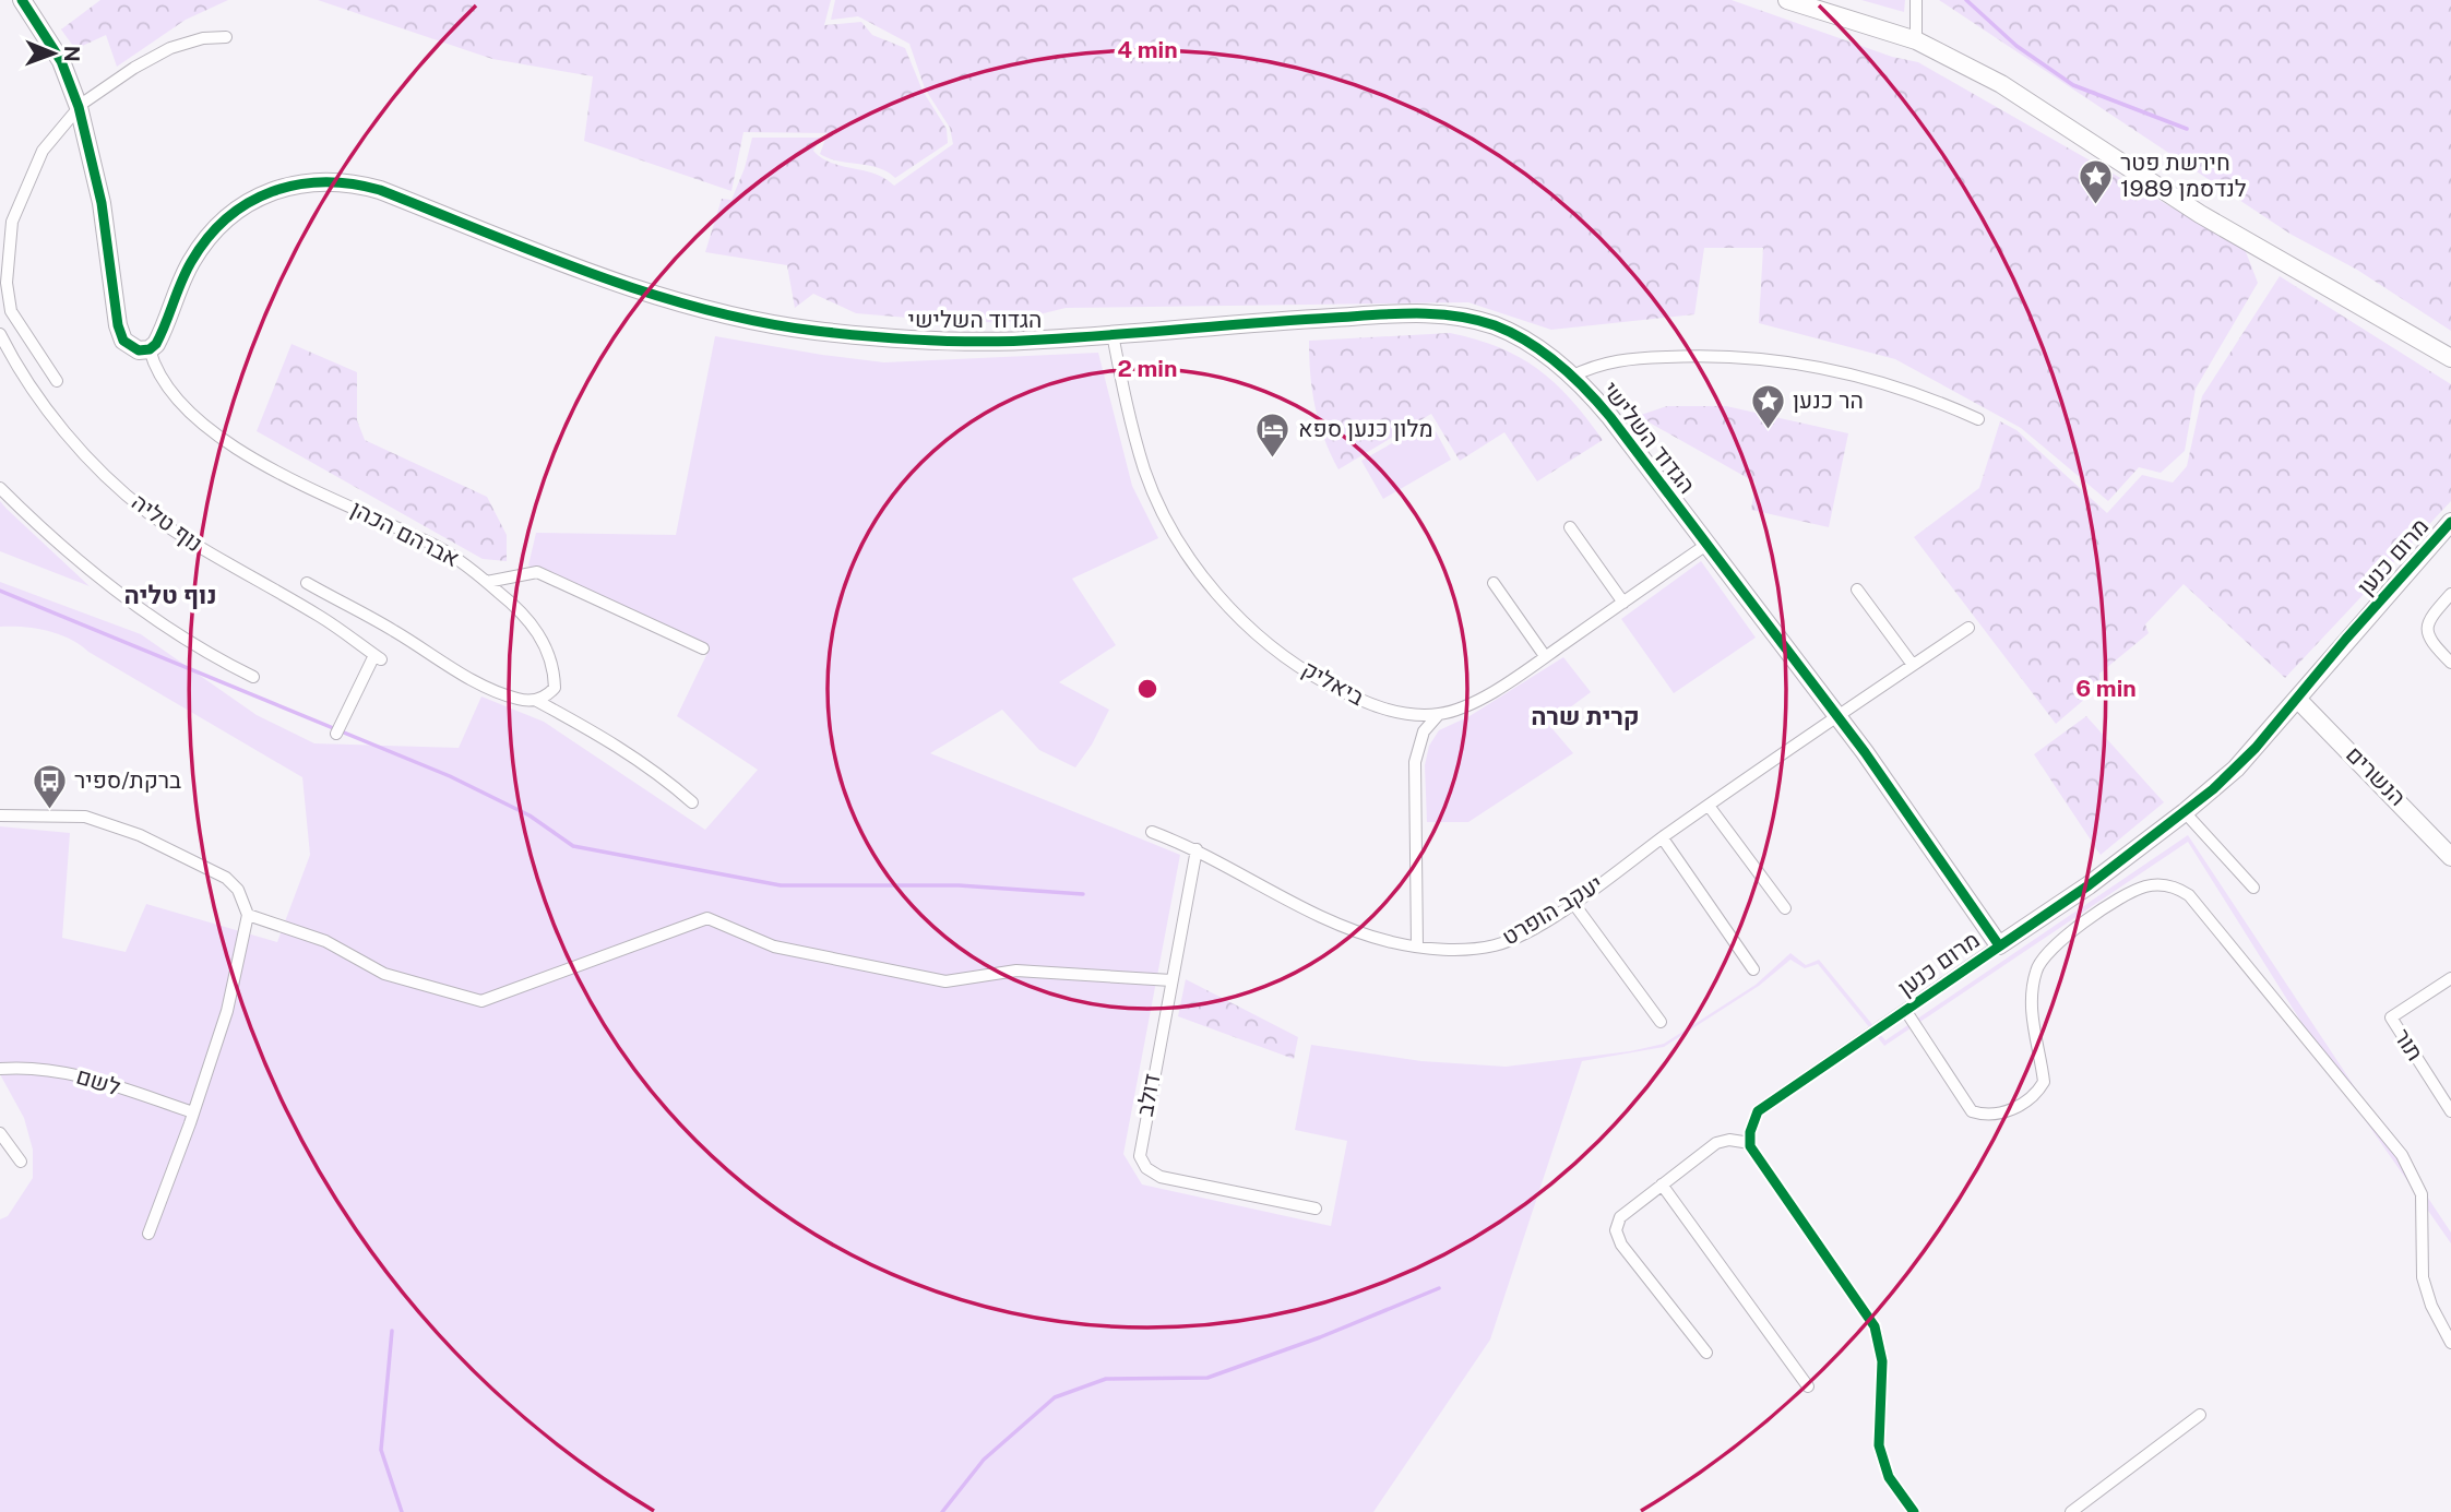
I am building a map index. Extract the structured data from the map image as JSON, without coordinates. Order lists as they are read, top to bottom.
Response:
{
  "streets": {
    "street": [
      "הגדוד השלישי",
      "נוף טליה",
      "אברהם הכהן",
      "מרום כנען",
      "ביאליק",
      "הנשרים",
      "יעקב הופרט",
      "תור",
      "לשם",
      "דולב"
    ]
  },
  "crossings": [
    ["הגדוד השלישי", "אברהם הכהן"],
    ["הגדוד השלישי", "מרום כנען"],
    ["הגדוד השלישי", "ביאליק"],
    ["הגדוד השלישי", "יעקב הופרט"],
    ["מרום כנען", "הנשרים"],
    ["יעקב הופרט", "דולב"]
  ],
  "districts": ["נוף טליה", "קרית שרה"],
  "places": {
    "place": ["חירשת פטר לנדסמן 1989", "הר כנען"],
    "hotel": ["מלון כנען ספא"],
    "bus stop": ["ברקת/ספיר"]
  },
  "north": "right",
  "rings": ["4 min", "2 min", "6 min"]
}
